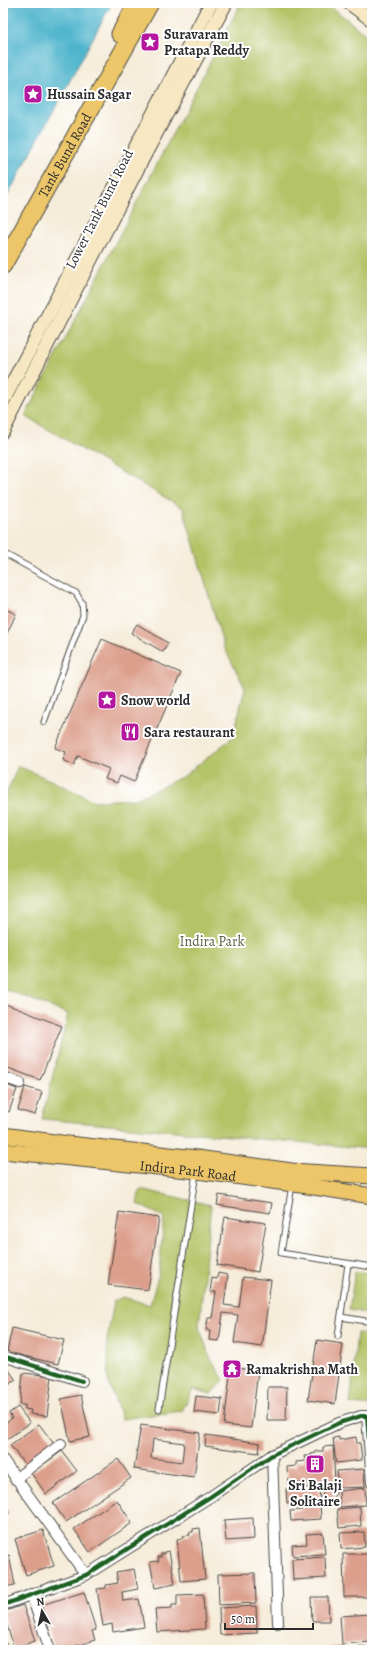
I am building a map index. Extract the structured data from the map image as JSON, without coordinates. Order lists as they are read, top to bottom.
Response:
{
  "streets": {
    "highway": ["Tank Bund Road"],
    "main road": ["Lower Tank Bund Road", "Indira Park Road"]
  },
  "parks": ["Indira Park"],
  "places": {
    "place": ["Suravaram Pratapa Reddy", "Hussain Sagar", "Snow world"],
    "restaurant": ["Sara restaurant"],
    "temple": ["Ramakrishna Math"],
    "building": ["Sri Balaji Solitaire"]
  },
  "scale_bar": "50 m",
  "north": "top"
}
